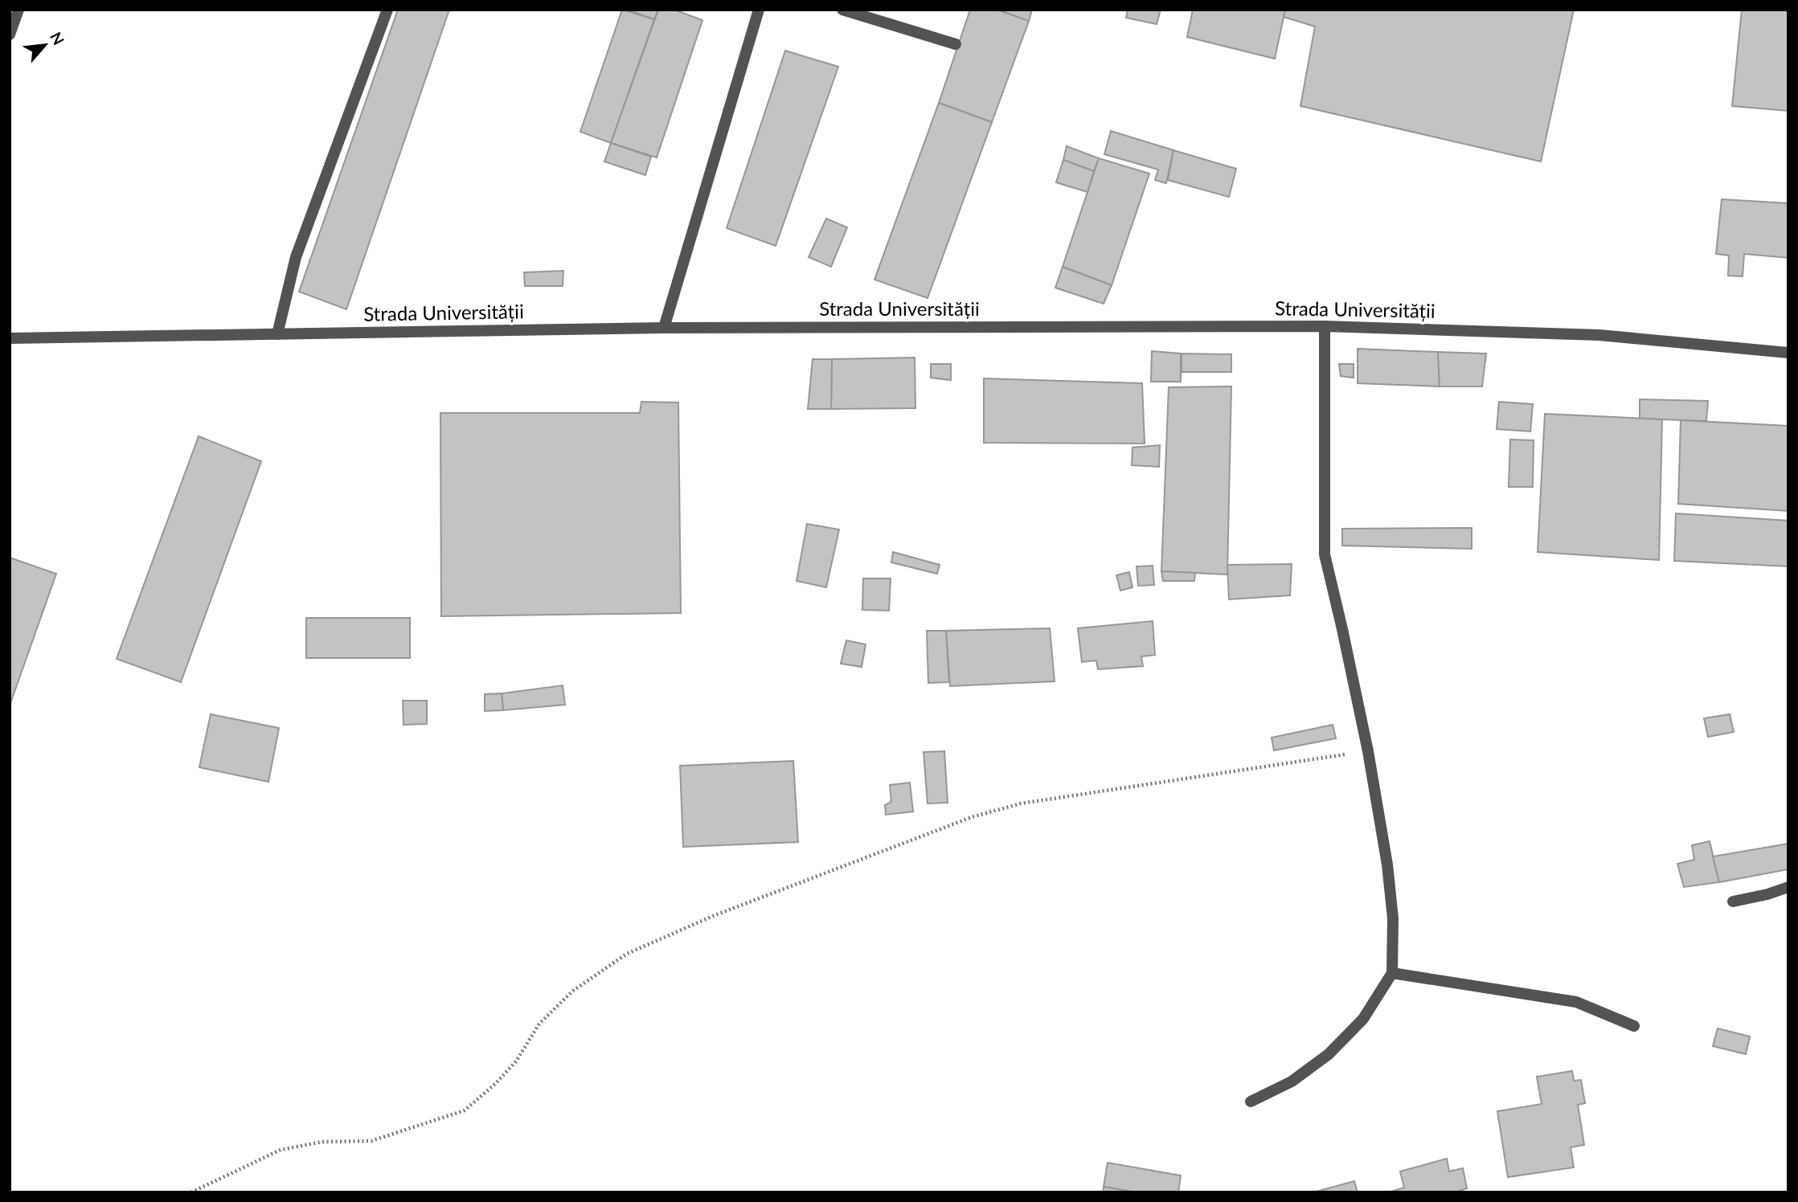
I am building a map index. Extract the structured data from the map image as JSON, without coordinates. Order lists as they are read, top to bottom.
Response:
{
  "streets": {
    "street": ["Strada Universității"]
  },
  "north": "top right"
}
